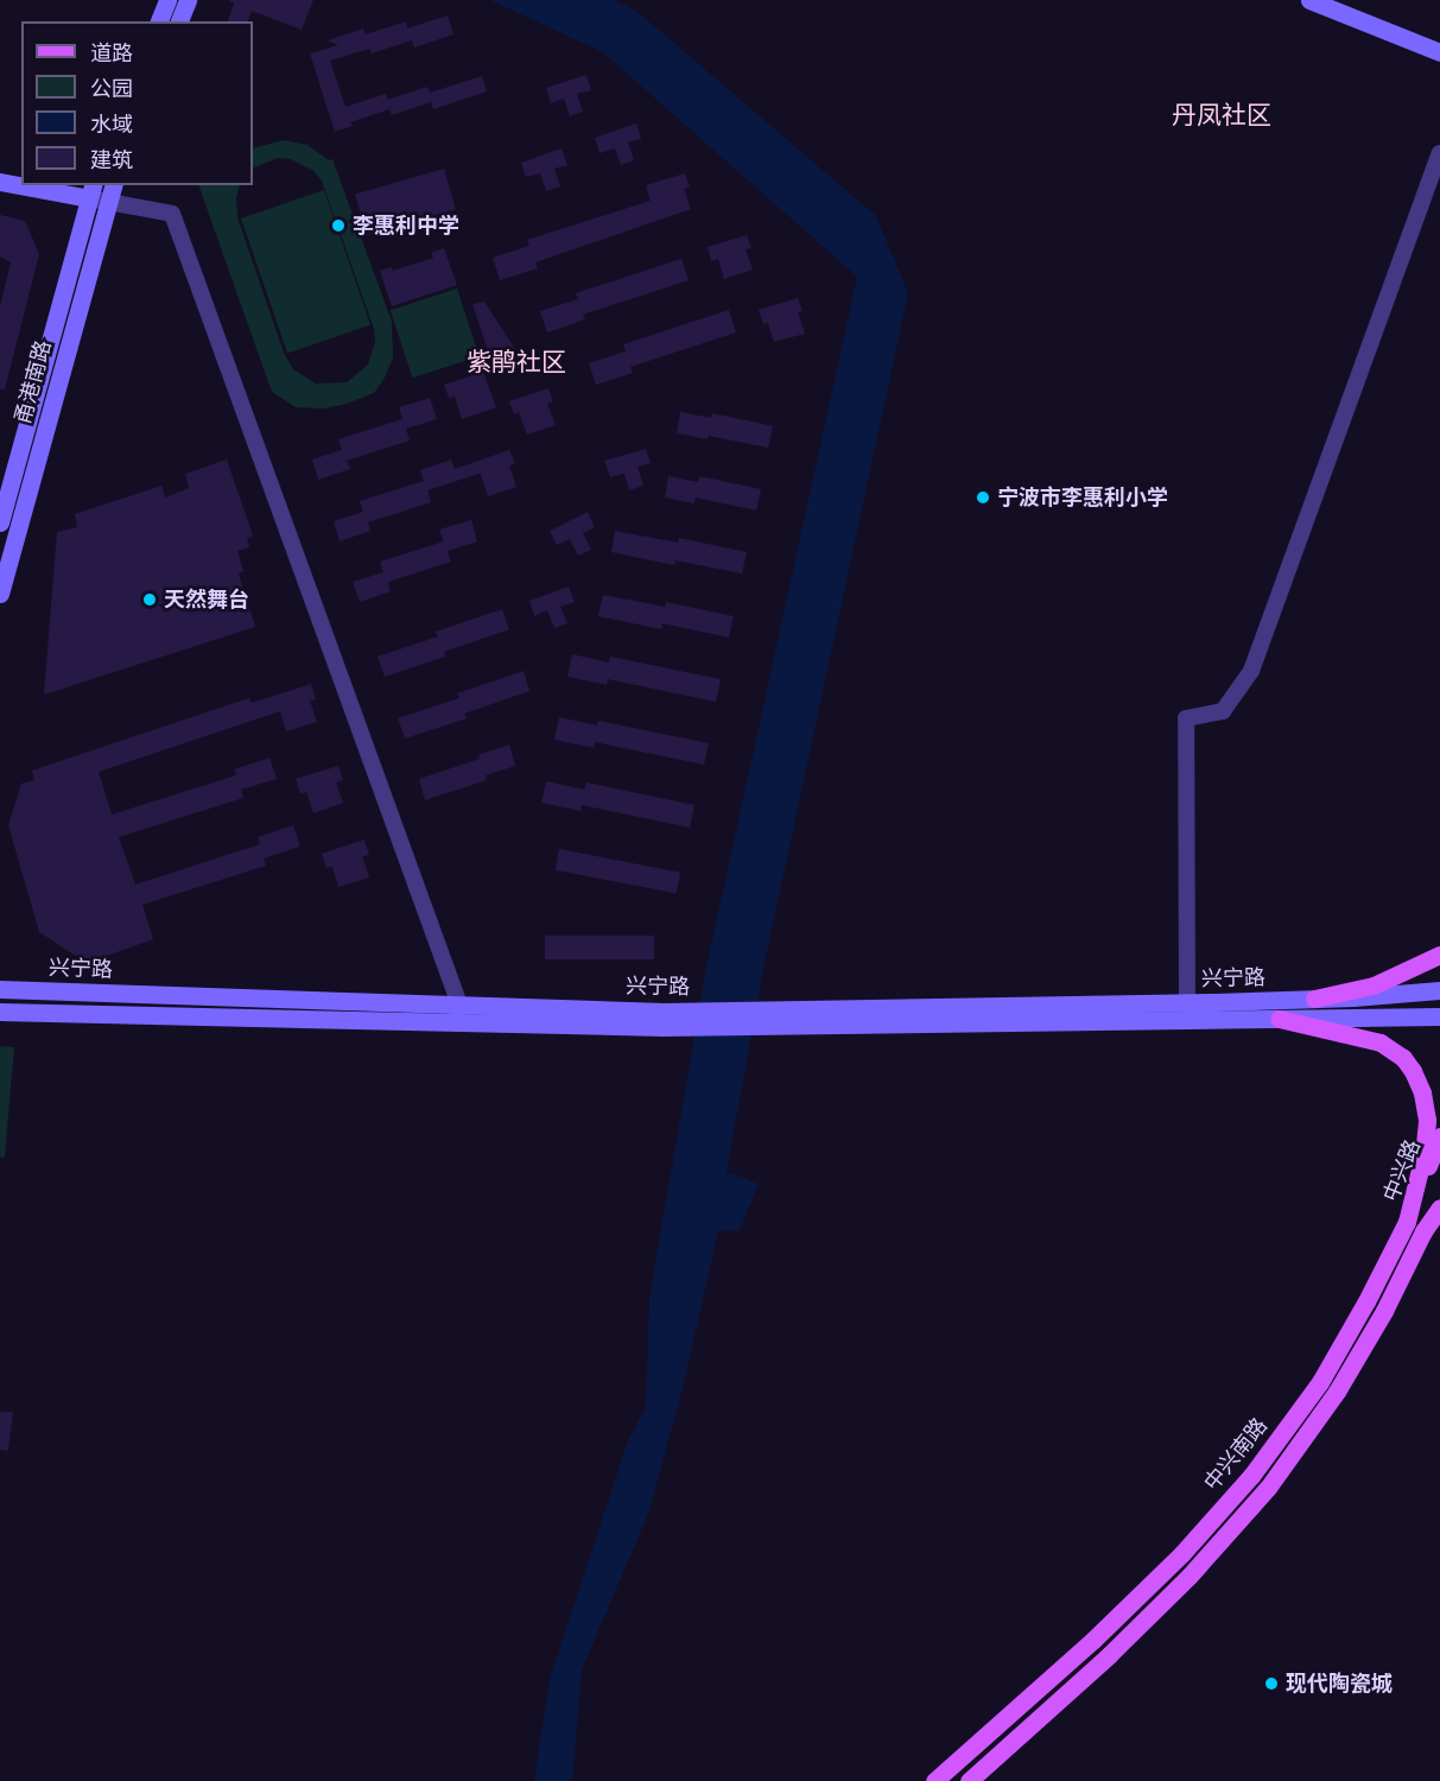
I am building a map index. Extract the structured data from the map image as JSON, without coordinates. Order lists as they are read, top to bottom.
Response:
{
  "streets": {
    "main road": [
      "甬港南路",
      "兴宁路",
      "中兴路",
      "中兴南路"
    ]
  },
  "crossings": [
    ["兴宁路", "中兴南路"],
    ["中兴路", "中兴南路"]
  ],
  "districts": ["丹凤社区", "紫鹃社区"],
  "places": [
    "李惠利中学",
    "宁波市李惠利小学",
    "天然舞台",
    "现代陶瓷城"
  ],
  "legend": [
    "道路",
    "公园",
    "水域",
    "建筑"
  ]
}
